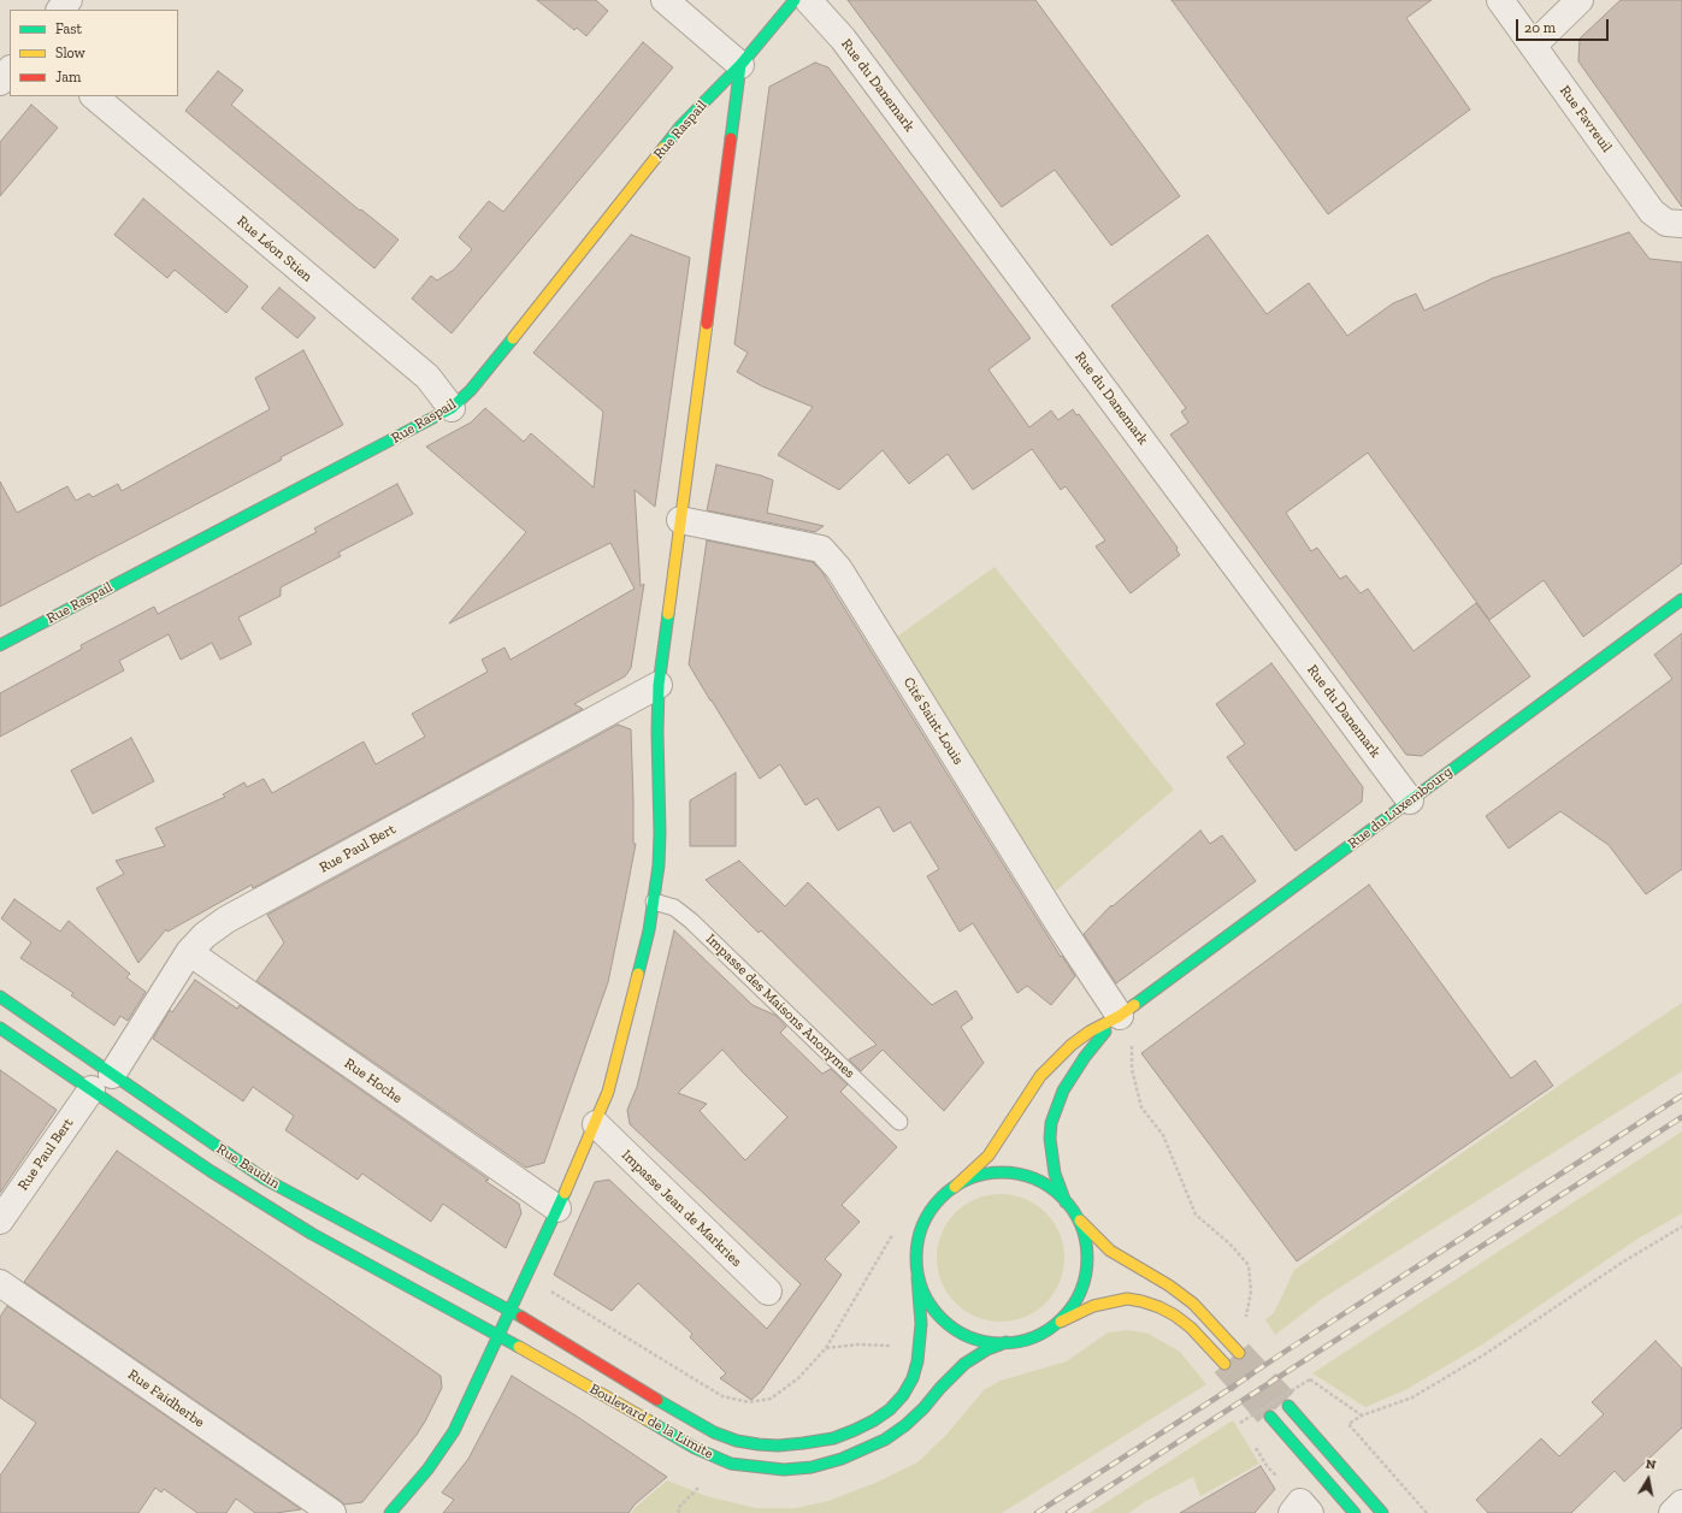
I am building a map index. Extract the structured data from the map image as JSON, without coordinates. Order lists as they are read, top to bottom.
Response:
{
  "streets": {
    "main road": [
      "Rue Raspail",
      "Rue du Luxembourg",
      "Rue Baudin",
      "Boulevard de la Limite"
    ],
    "street": [
      "Rue du Danemark",
      "Rue Favreuil",
      "Rue Léon Stien",
      "Cité Saint-Louis",
      "Rue Paul Bert",
      "Rue Hoche",
      "Impasse Jean de Markries",
      "Rue Faidherbe"
    ],
    "lane": ["Impasse des Maisons Anonymes"]
  },
  "crossings": [
    ["Rue du Danemark", "Rue du Luxembourg"],
    ["Rue Raspail", "Rue Léon Stien"],
    ["Cité Saint-Louis", "Rue du Luxembourg"],
    ["Rue du Luxembourg", "Boulevard de la Limite"],
    ["Rue Paul Bert", "Rue Hoche"],
    ["Rue Paul Bert", "Rue Baudin"],
    ["Rue Baudin", "Boulevard de la Limite"]
  ],
  "legend": ["Fast", "Slow", "Jam"],
  "scale_bar": "20 m",
  "north": "top"
}
